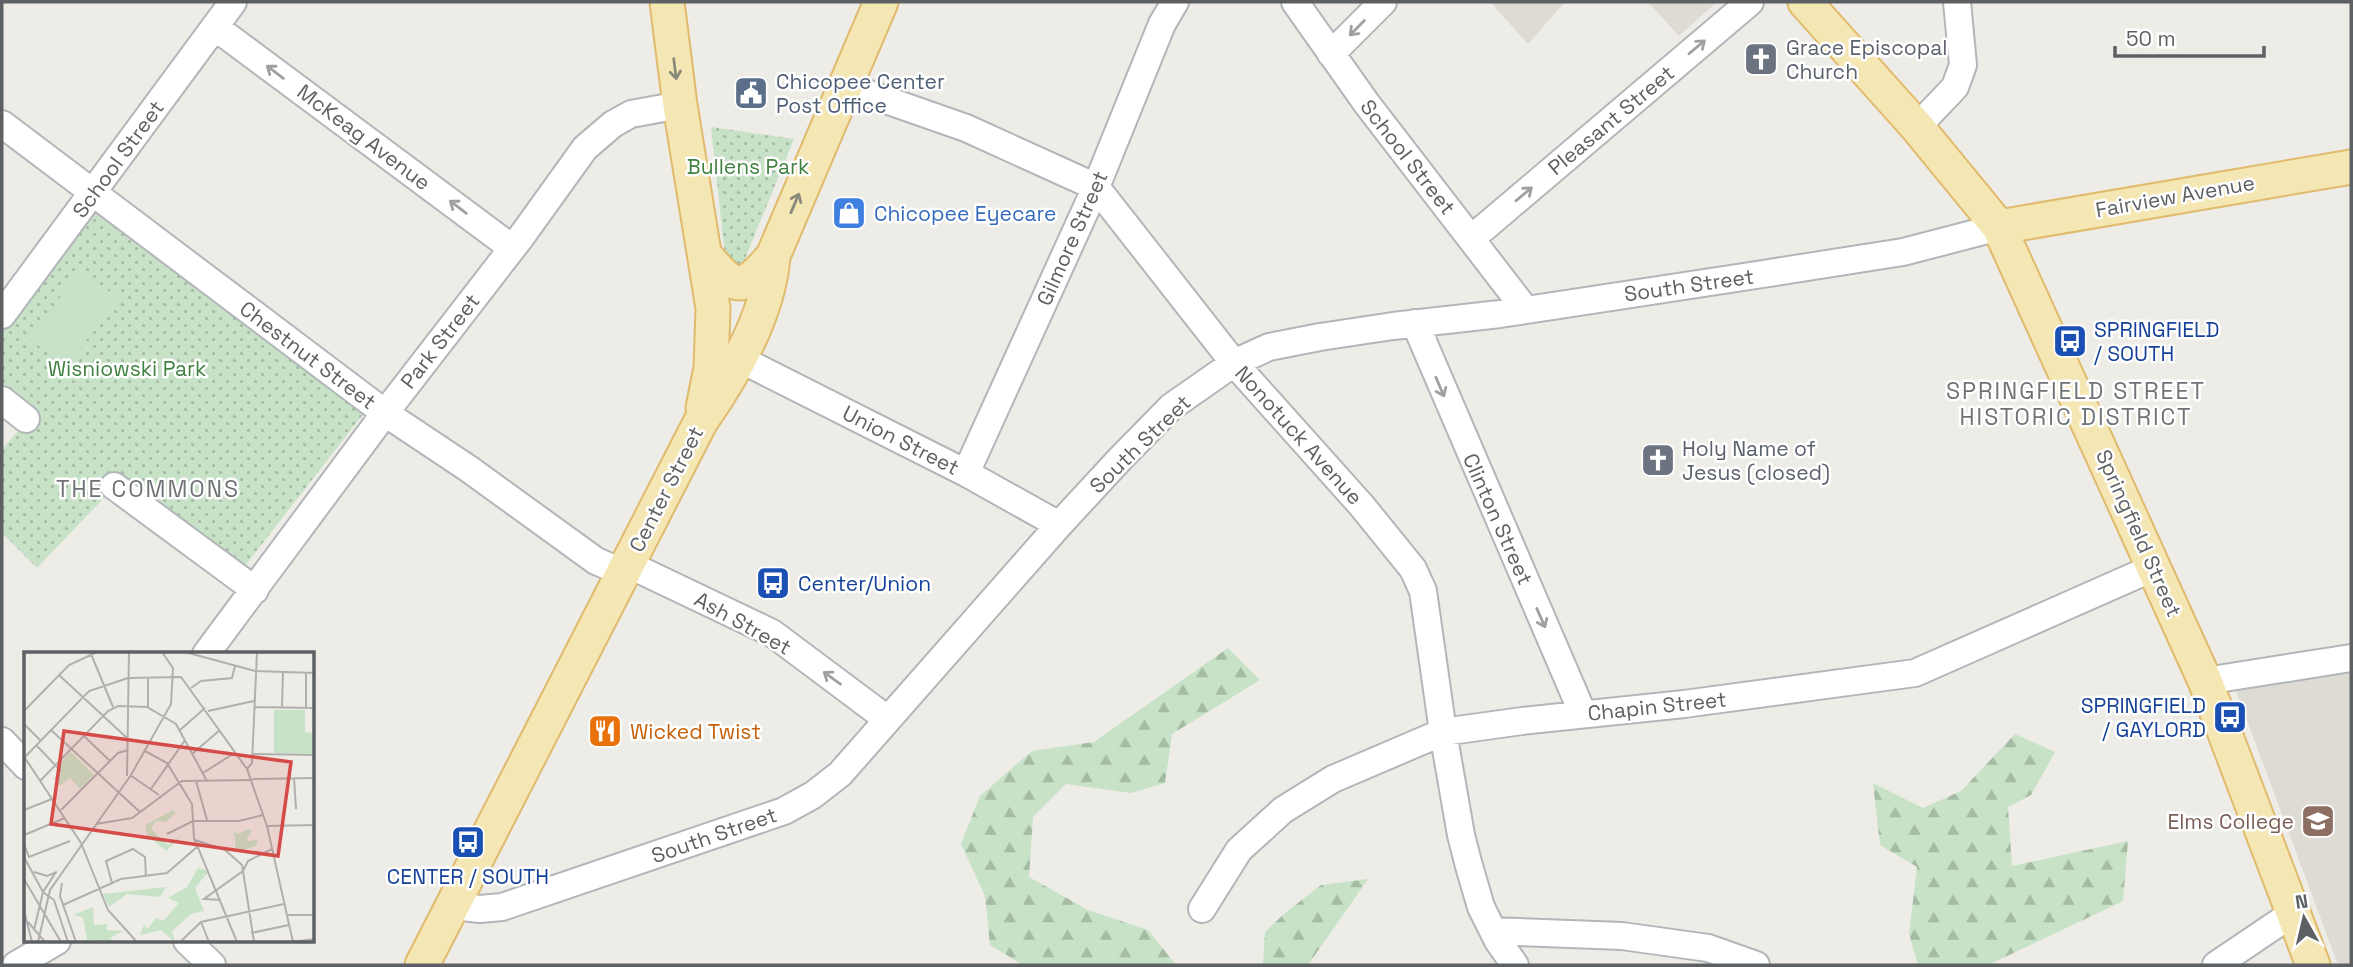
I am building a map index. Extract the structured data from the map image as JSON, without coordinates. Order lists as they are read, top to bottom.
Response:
{
  "streets": {
    "main road": ["Fairview Avenue", "Center Street", "Springfield Street"],
    "street": [
      "Pleasant Street",
      "McKeag Avenue",
      "School Street",
      "Gilmore Street",
      "South Street",
      "Park Street",
      "Chestnut Street",
      "Nonotuck Avenue",
      "Union Street",
      "Clinton Street",
      "Ash Street",
      "Chapin Street"
    ]
  },
  "crossings": [
    ["Pleasant Street", "School Street"],
    ["McKeag Avenue", "School Street"],
    ["McKeag Avenue", "Park Street"],
    ["School Street", "South Street"],
    ["School Street", "Chestnut Street"],
    ["Fairview Avenue", "South Street"],
    ["Fairview Avenue", "Springfield Street"],
    ["Gilmore Street", "Nonotuck Avenue"],
    ["Gilmore Street", "Union Street"],
    ["South Street", "Nonotuck Avenue"],
    ["South Street", "Union Street"],
    ["South Street", "Center Street"],
    ["South Street", "Clinton Street"],
    ["South Street", "Springfield Street"],
    ["South Street", "Ash Street"],
    ["Park Street", "Chestnut Street"],
    ["Chestnut Street", "Center Street"],
    ["Chestnut Street", "Ash Street"],
    ["Nonotuck Avenue", "Center Street"],
    ["Nonotuck Avenue", "Chapin Street"],
    ["Union Street", "Center Street"],
    ["Center Street", "Ash Street"],
    ["Clinton Street", "Chapin Street"],
    ["Springfield Street", "Chapin Street"]
  ],
  "one_way": [
    "Pleasant Street",
    "McKeag Avenue",
    "Clinton Street",
    "Ash Street"
  ],
  "districts": ["SPRINGFIELD STREET HISTORIC DISTRICT", "THE COMMONS"],
  "parks": ["Bullens Park", "Wisniowski Park"],
  "places": {
    "church": ["Grace Episcopal Church", "Holy Name of Jesus (closed)"],
    "public building": ["Chicopee Center Post Office"],
    "shop": ["Chicopee Eyecare"],
    "bus stop": [
      "SPRINGFIELD / SOUTH",
      "Center/Union",
      "SPRINGFIELD / GAYLORD",
      "CENTER / SOUTH"
    ],
    "restaurant": ["Wicked Twist"],
    "school or university": ["Elms College"]
  },
  "scale_bar": "50 m",
  "north": "top"
}
